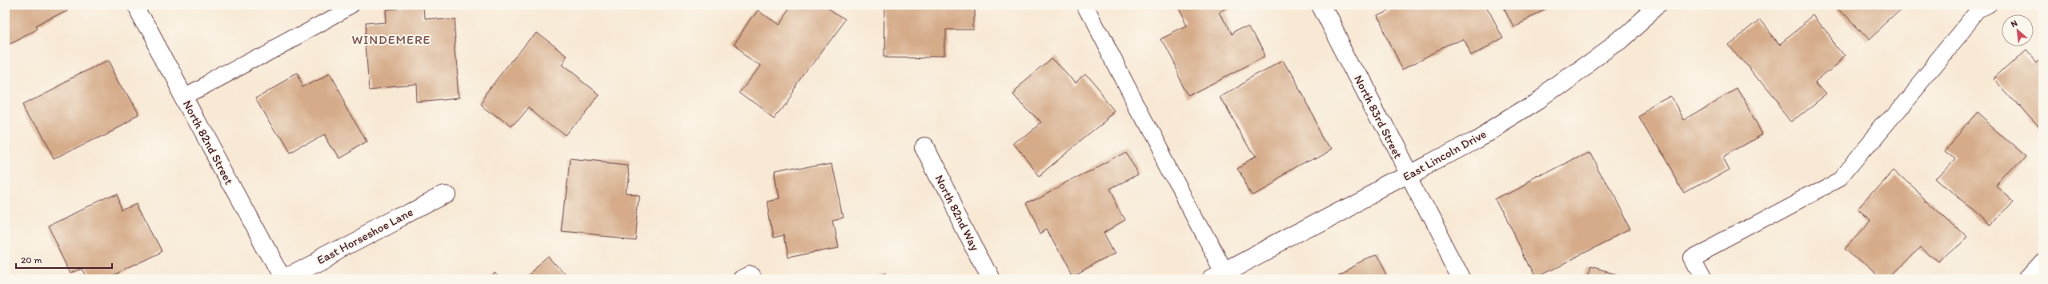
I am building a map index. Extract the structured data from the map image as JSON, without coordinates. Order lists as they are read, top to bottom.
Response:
{
  "streets": {
    "street": [
      "North 83rd Street",
      "North 82nd Street",
      "East Lincoln Drive",
      "North 82nd Way",
      "East Horseshoe Lane"
    ]
  },
  "crossings": [
    ["North 83rd Street", "East Lincoln Drive"]
  ],
  "districts": ["WINDEMERE"],
  "scale_bar": "20 m",
  "north": "top left"
}
